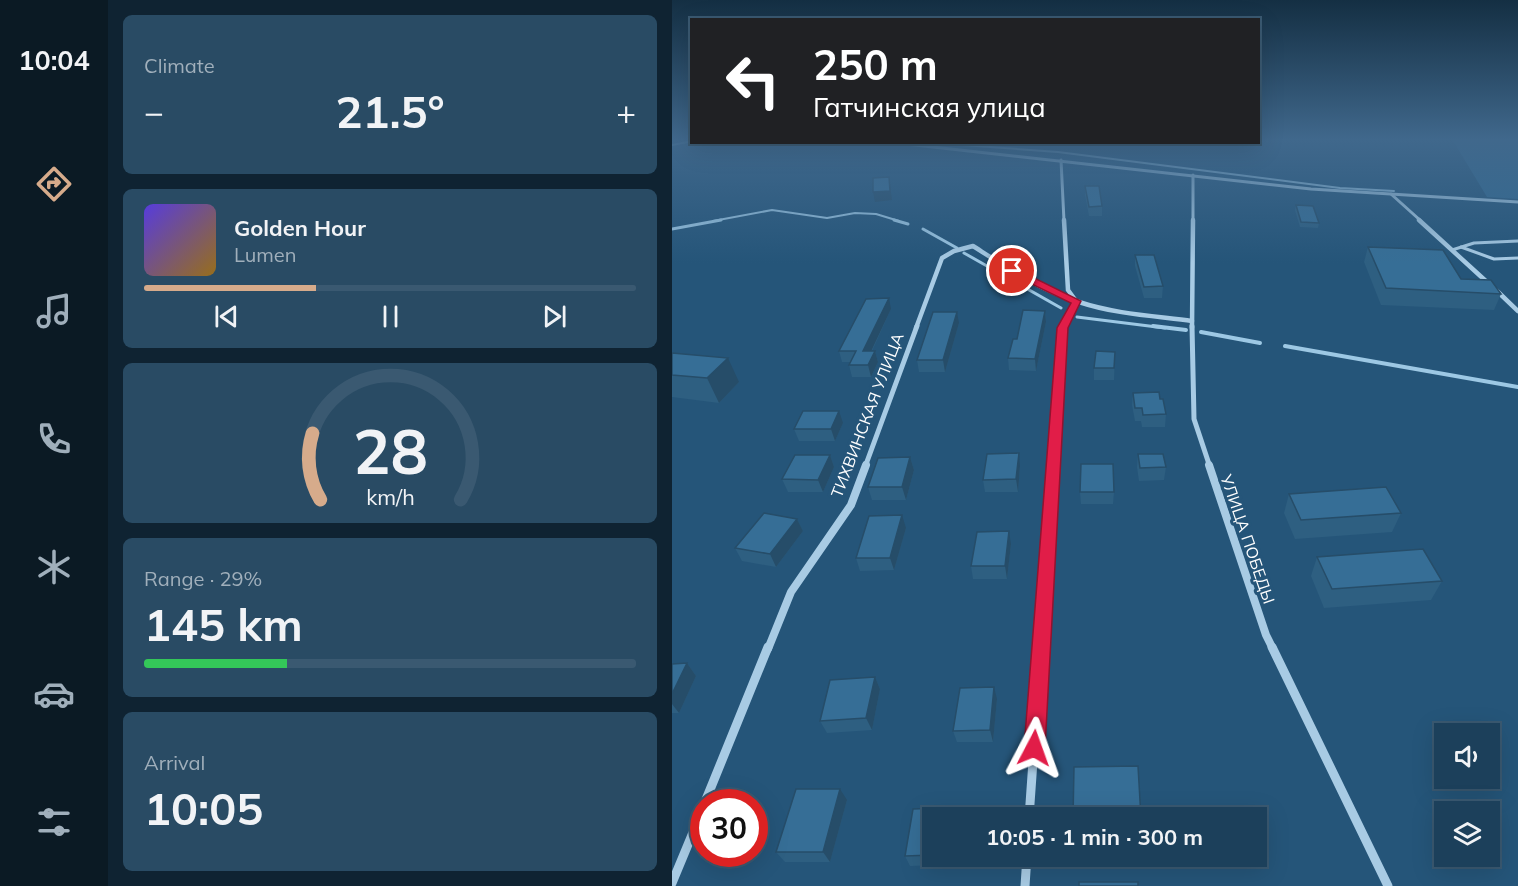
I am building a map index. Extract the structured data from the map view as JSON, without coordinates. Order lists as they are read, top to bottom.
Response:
{
  "streets": {
    "street": ["ТИХВИНСКАЯ УЛИЦА", "УЛИЦА ПОБЕДЫ"]
  },
  "page": {
    "tabs": "10:04",
    "tile": [
      "Climate",
      ["Range · 29%", "145 km"],
      ["Arrival", "10:05"]
    ],
    "turn": ["250 m", "Гатчинская улица"],
    "heat": ["−", "21.5°", "+"],
    "song": ["Golden Hour", "Lumen"],
    "limit": "30",
    "trip": "10:05 · 1 min · 300 m",
    "gauge": ["28", "km/h"]
  }
}
